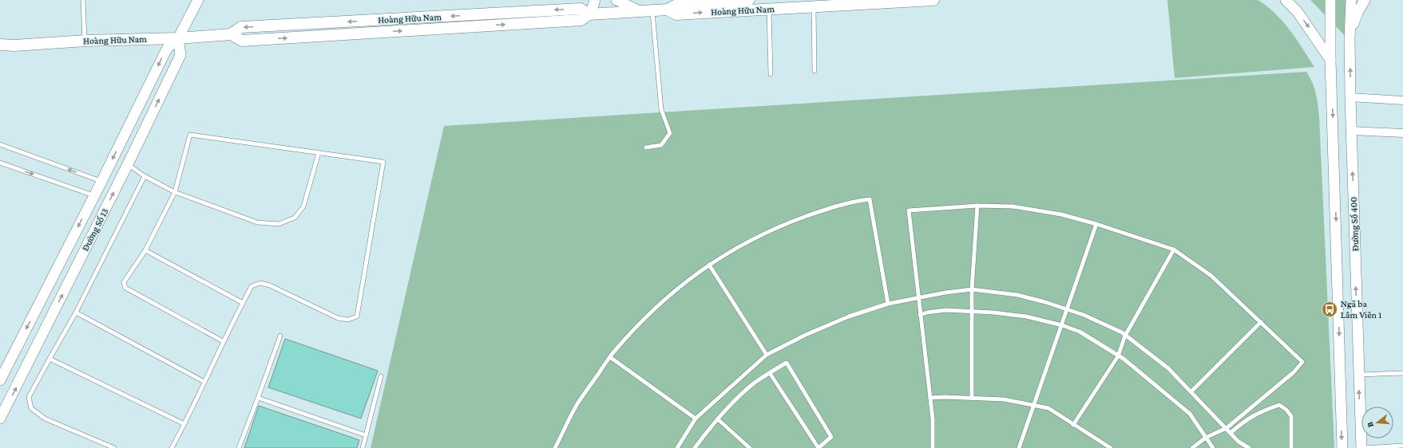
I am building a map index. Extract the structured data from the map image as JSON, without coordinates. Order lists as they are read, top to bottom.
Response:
{
  "streets": {
    "main road": ["Hoàng Hữu Nam"],
    "street": ["Đường Số 400", "Đường Số 13"]
  },
  "crossings": [
    ["Hoàng Hữu Nam", "Đường Số 13"]
  ],
  "places": {
    "bus stop": ["Ngã ba Lâm Viên 1"]
  },
  "north": "left"
}
